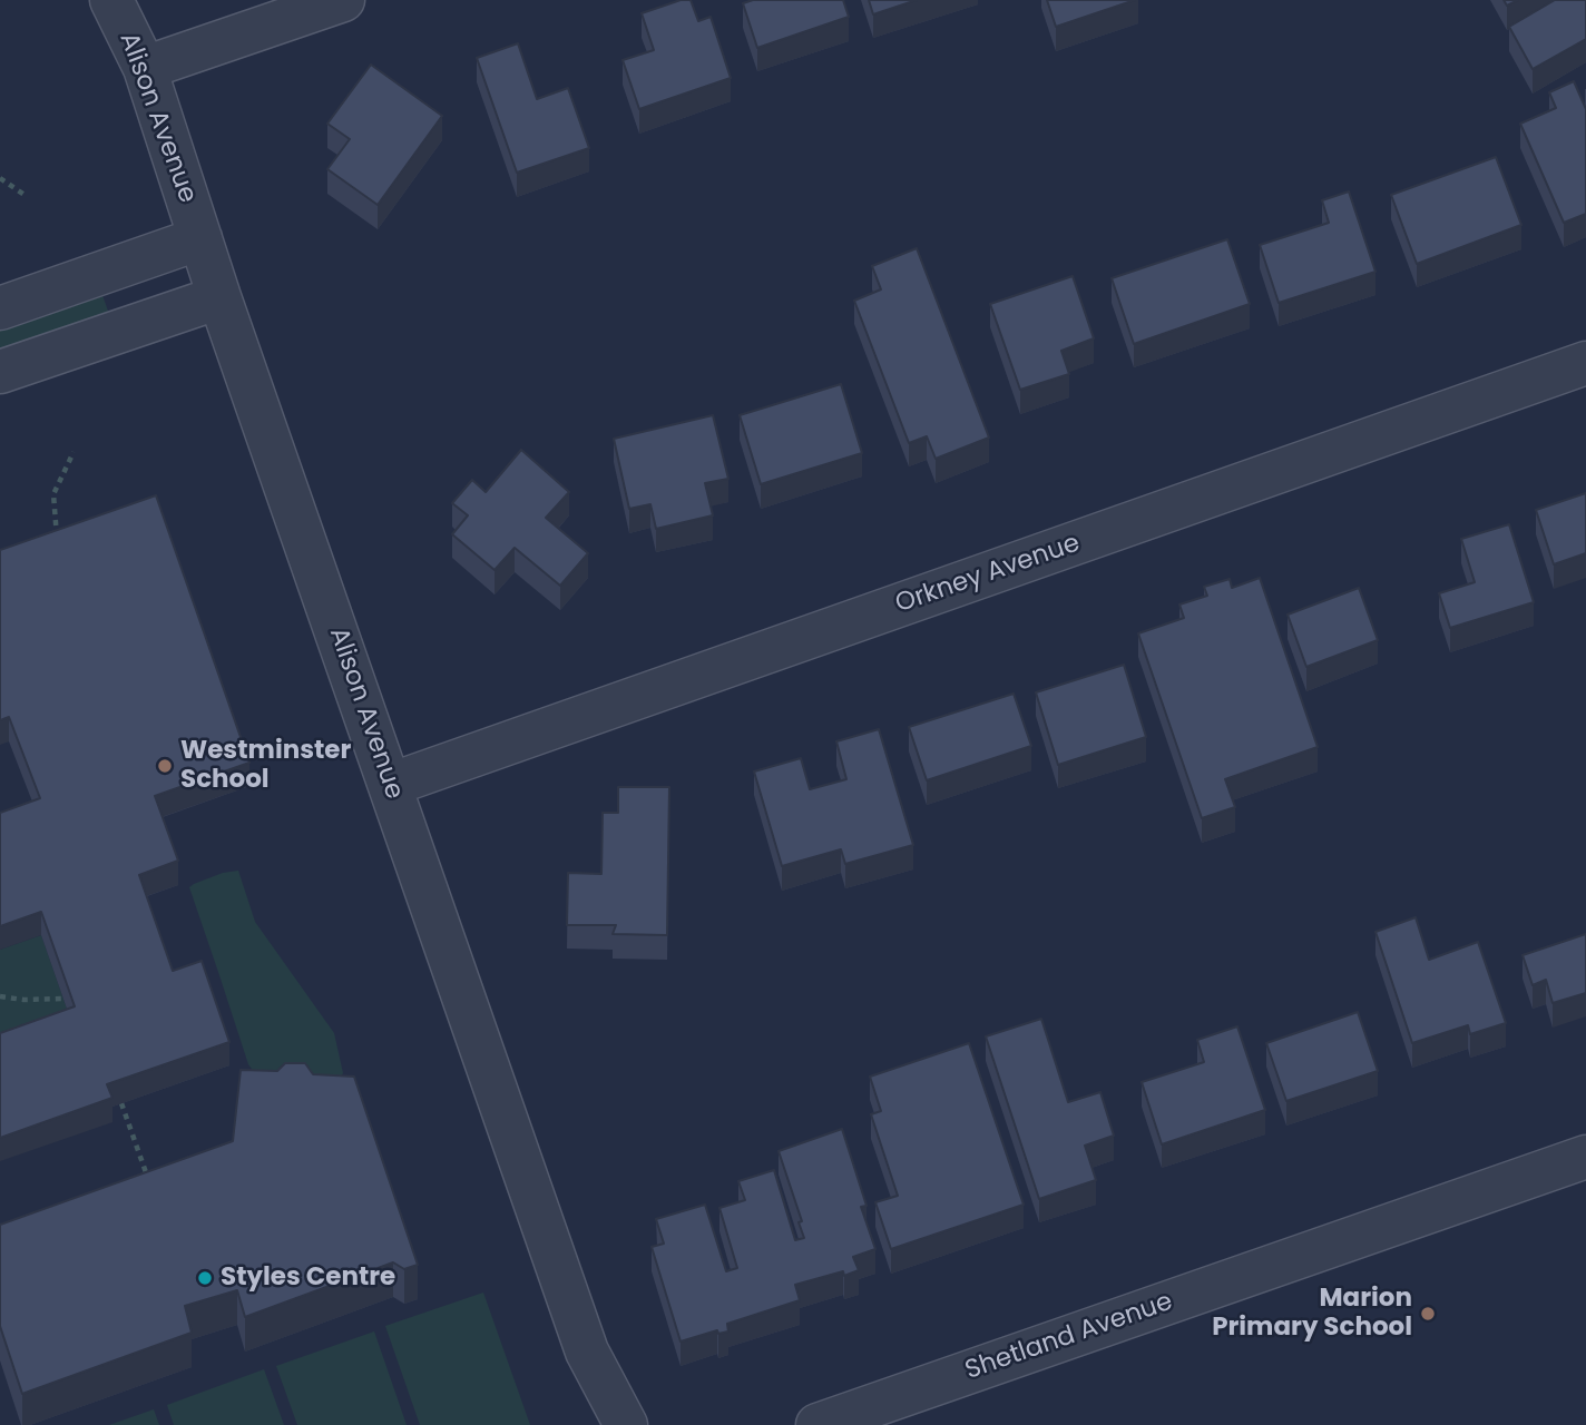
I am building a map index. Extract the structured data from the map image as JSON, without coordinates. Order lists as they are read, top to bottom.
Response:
{
  "streets": {
    "street": ["Alison Avenue", "Orkney Avenue", "Shetland Avenue"]
  },
  "crossings": [
    ["Alison Avenue", "Orkney Avenue"]
  ],
  "places": ["Westminster School", "Styles Centre", "Marion Primary School"]
}
